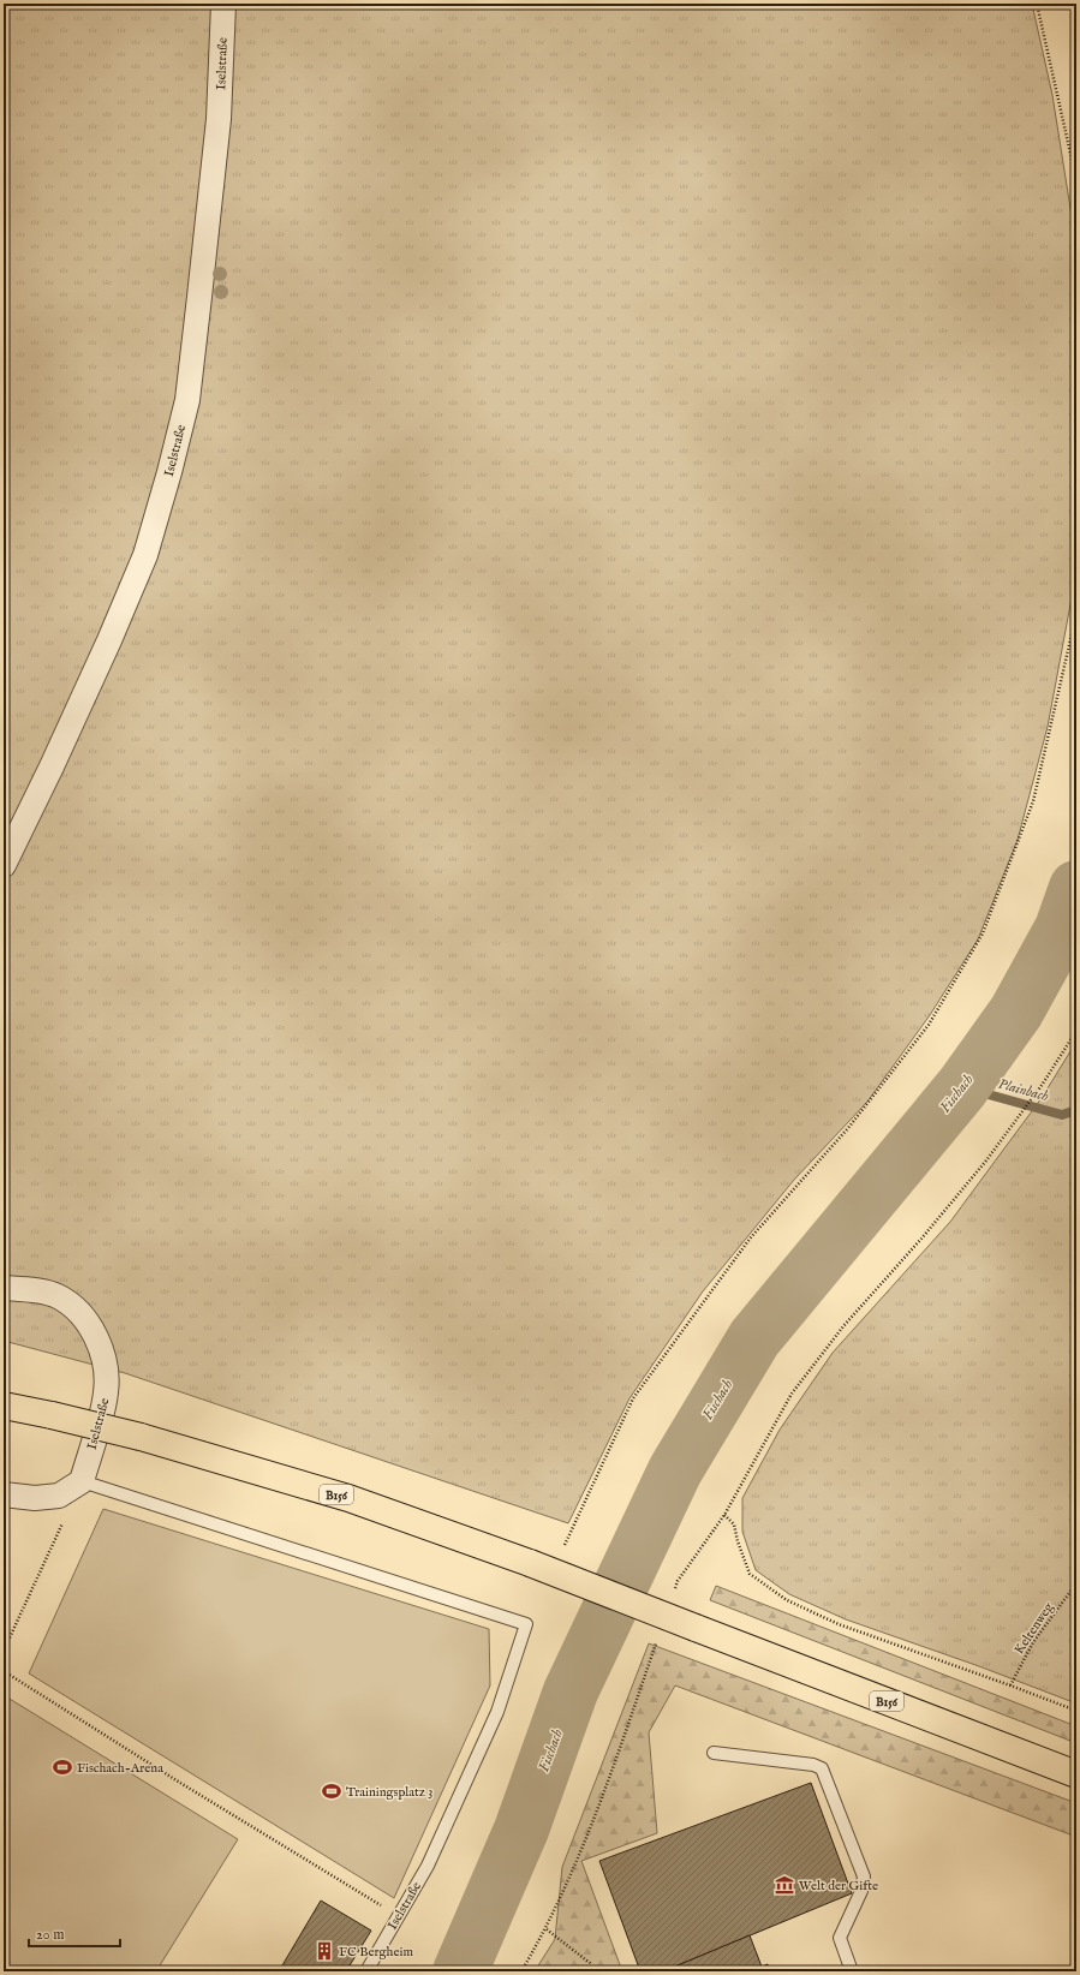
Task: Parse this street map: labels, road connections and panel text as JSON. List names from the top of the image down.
{
  "streets": {
    "main road": ["B156"],
    "street": ["Iselstraße"],
    "path": ["Keltenweg"]
  },
  "water": ["Plainbach", "Fischach"],
  "places": {
    "sports": ["Fischach-Arena", "Trainingsplatz 3"],
    "museum": ["Welt der Gifte"],
    "building": ["FC Bergheim"]
  },
  "scale_bar": "20 m"
}
